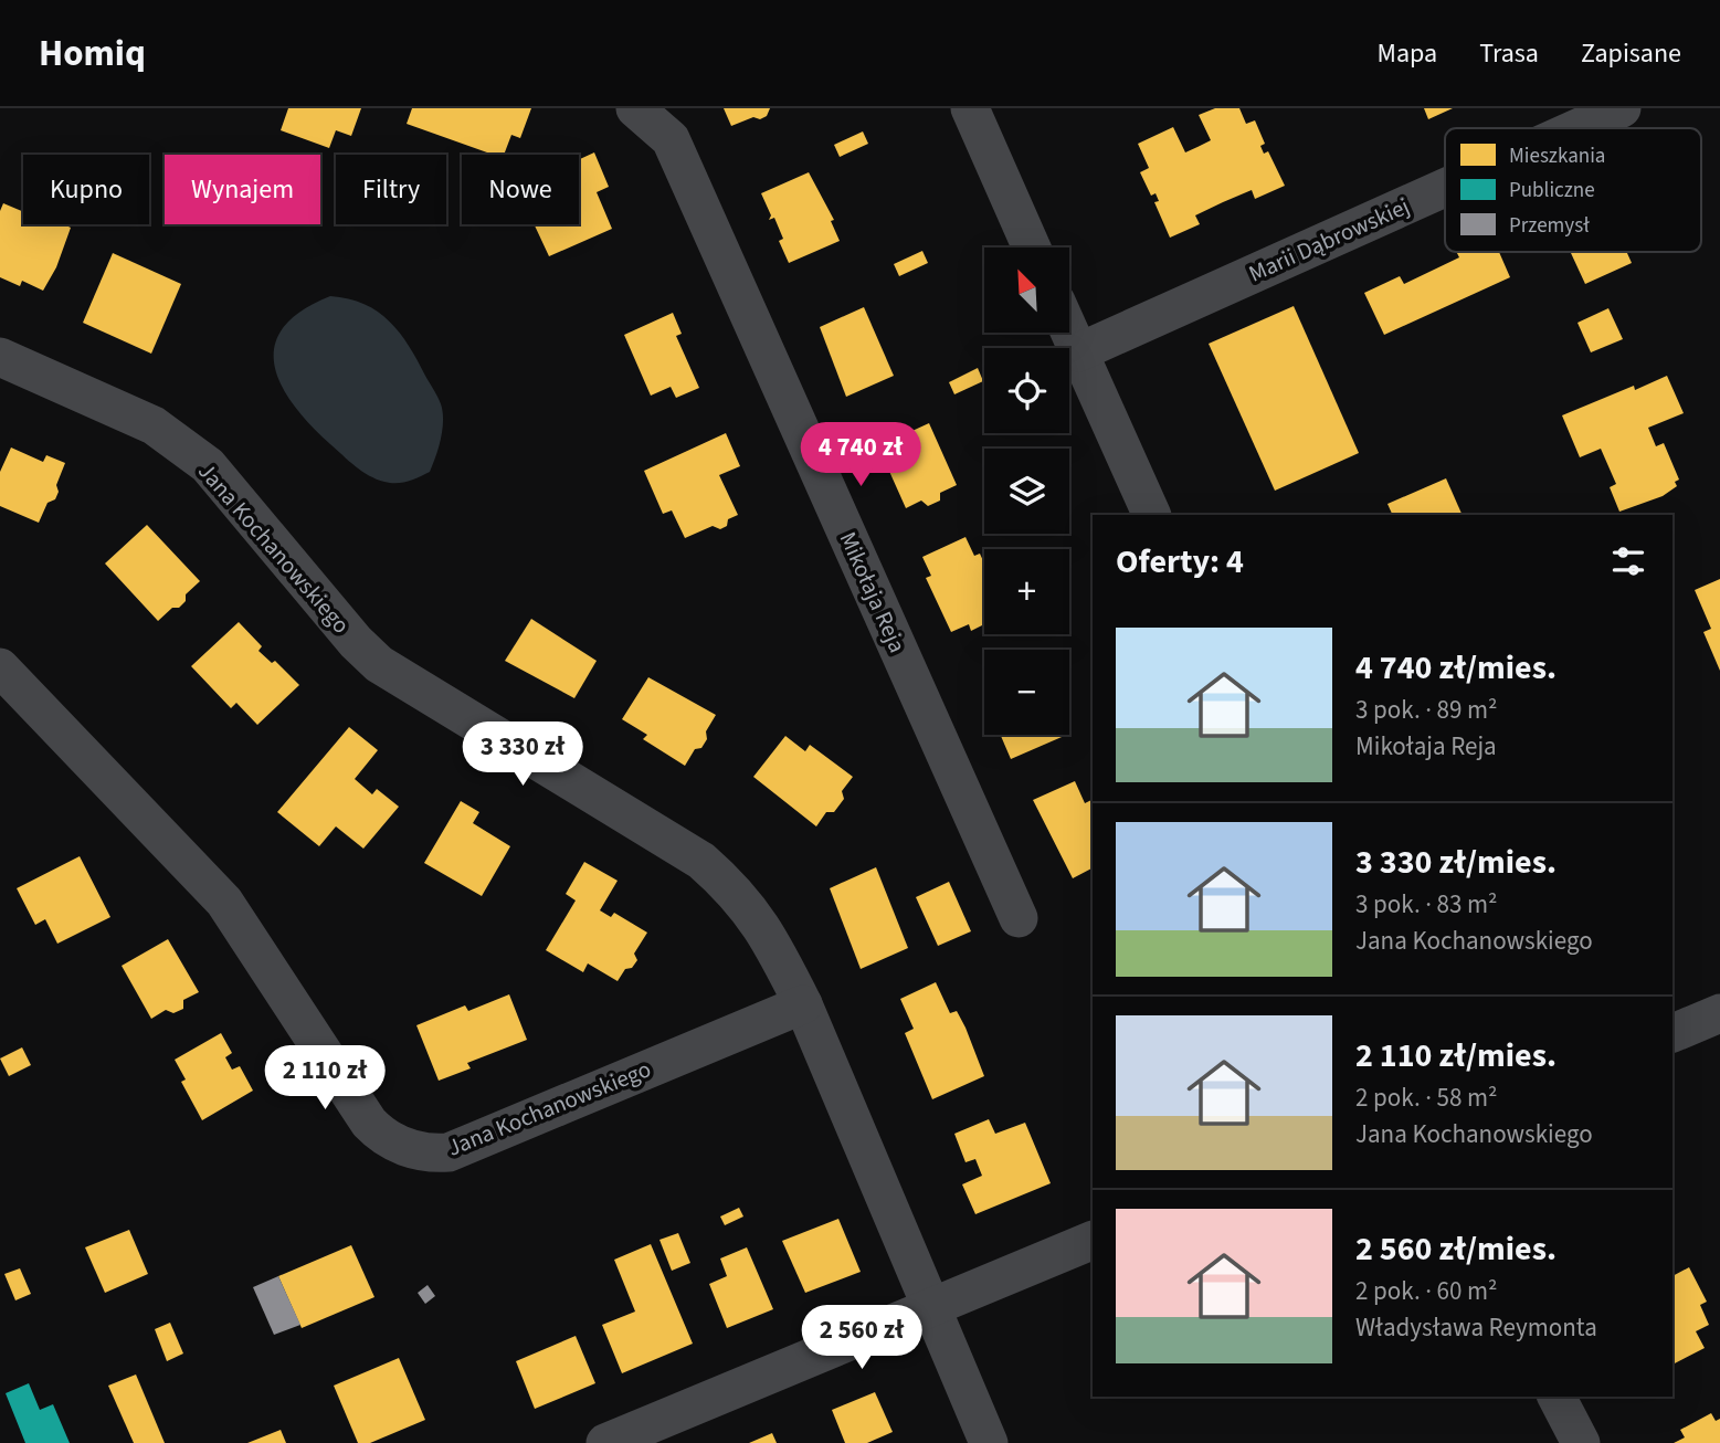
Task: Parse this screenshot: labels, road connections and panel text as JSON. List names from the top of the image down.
{
  "streets": {
    "street": ["Marii Dąbrowskiej", "Jana Kochanowskiego", "Mikołaja Reja"]
  },
  "legend": ["Mieszkania", "Publiczne", "Przemysł"],
  "north": "top left",
  "page": {
    "header": "Homiq",
    "nav": ["Mapa", "Trasa", "Zapisane"],
    "chip": [
      "Kupno",
      "Wynajem",
      "Filtry",
      "Nowe"
    ],
    "map_buttons": ["+", "−"],
    "price": [
      "4 740 zł",
      "3 330 zł",
      "2 110 zł",
      "2 560 zł"
    ],
    "heading": "Oferty: 4",
    "list": [
      {
        "name": "4 740 zł/mies.",
        "note": "3 pok. · 89 m² · Mikołaja Reja"
      },
      {
        "name": "3 330 zł/mies.",
        "note": "3 pok. · 83 m² · Jana Kochanowskiego"
      },
      {
        "name": "2 110 zł/mies.",
        "note": "2 pok. · 58 m² · Jana Kochanowskiego"
      },
      {
        "name": "2 560 zł/mies.",
        "note": "2 pok. · 60 m² · Władysława Reymonta"
      }
    ]
  }
}
